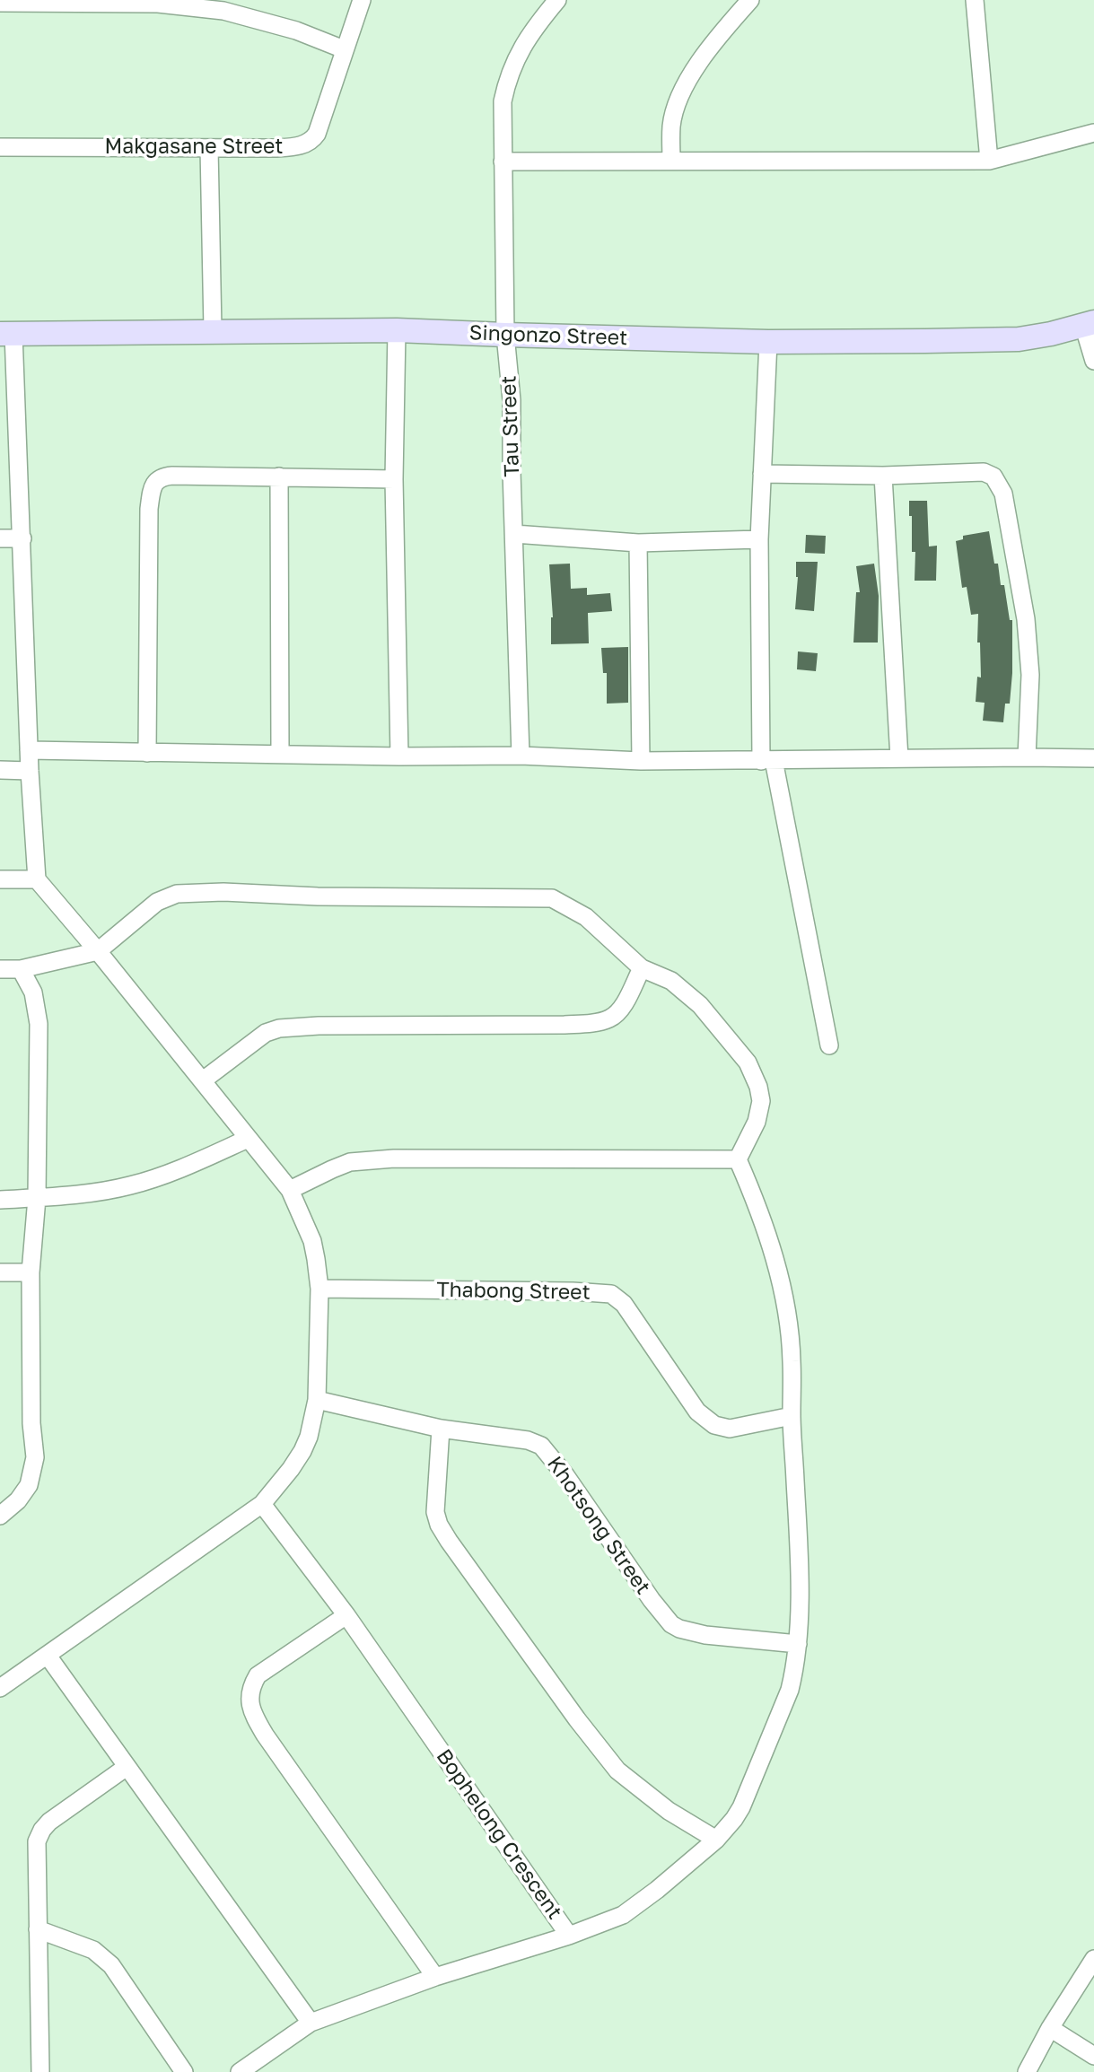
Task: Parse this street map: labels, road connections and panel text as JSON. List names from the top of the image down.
{
  "streets": {
    "street": [
      "Makgasane Street",
      "Singonzo Street",
      "Tau Street",
      "Thabong Street",
      "Khotsong Street",
      "Bophelong Crescent"
    ]
  },
  "crossings": [
    ["Singonzo Street", "Tau Street"],
    ["Thabong Street", "Bophelong Crescent"],
    ["Khotsong Street", "Bophelong Crescent"]
  ]
}
